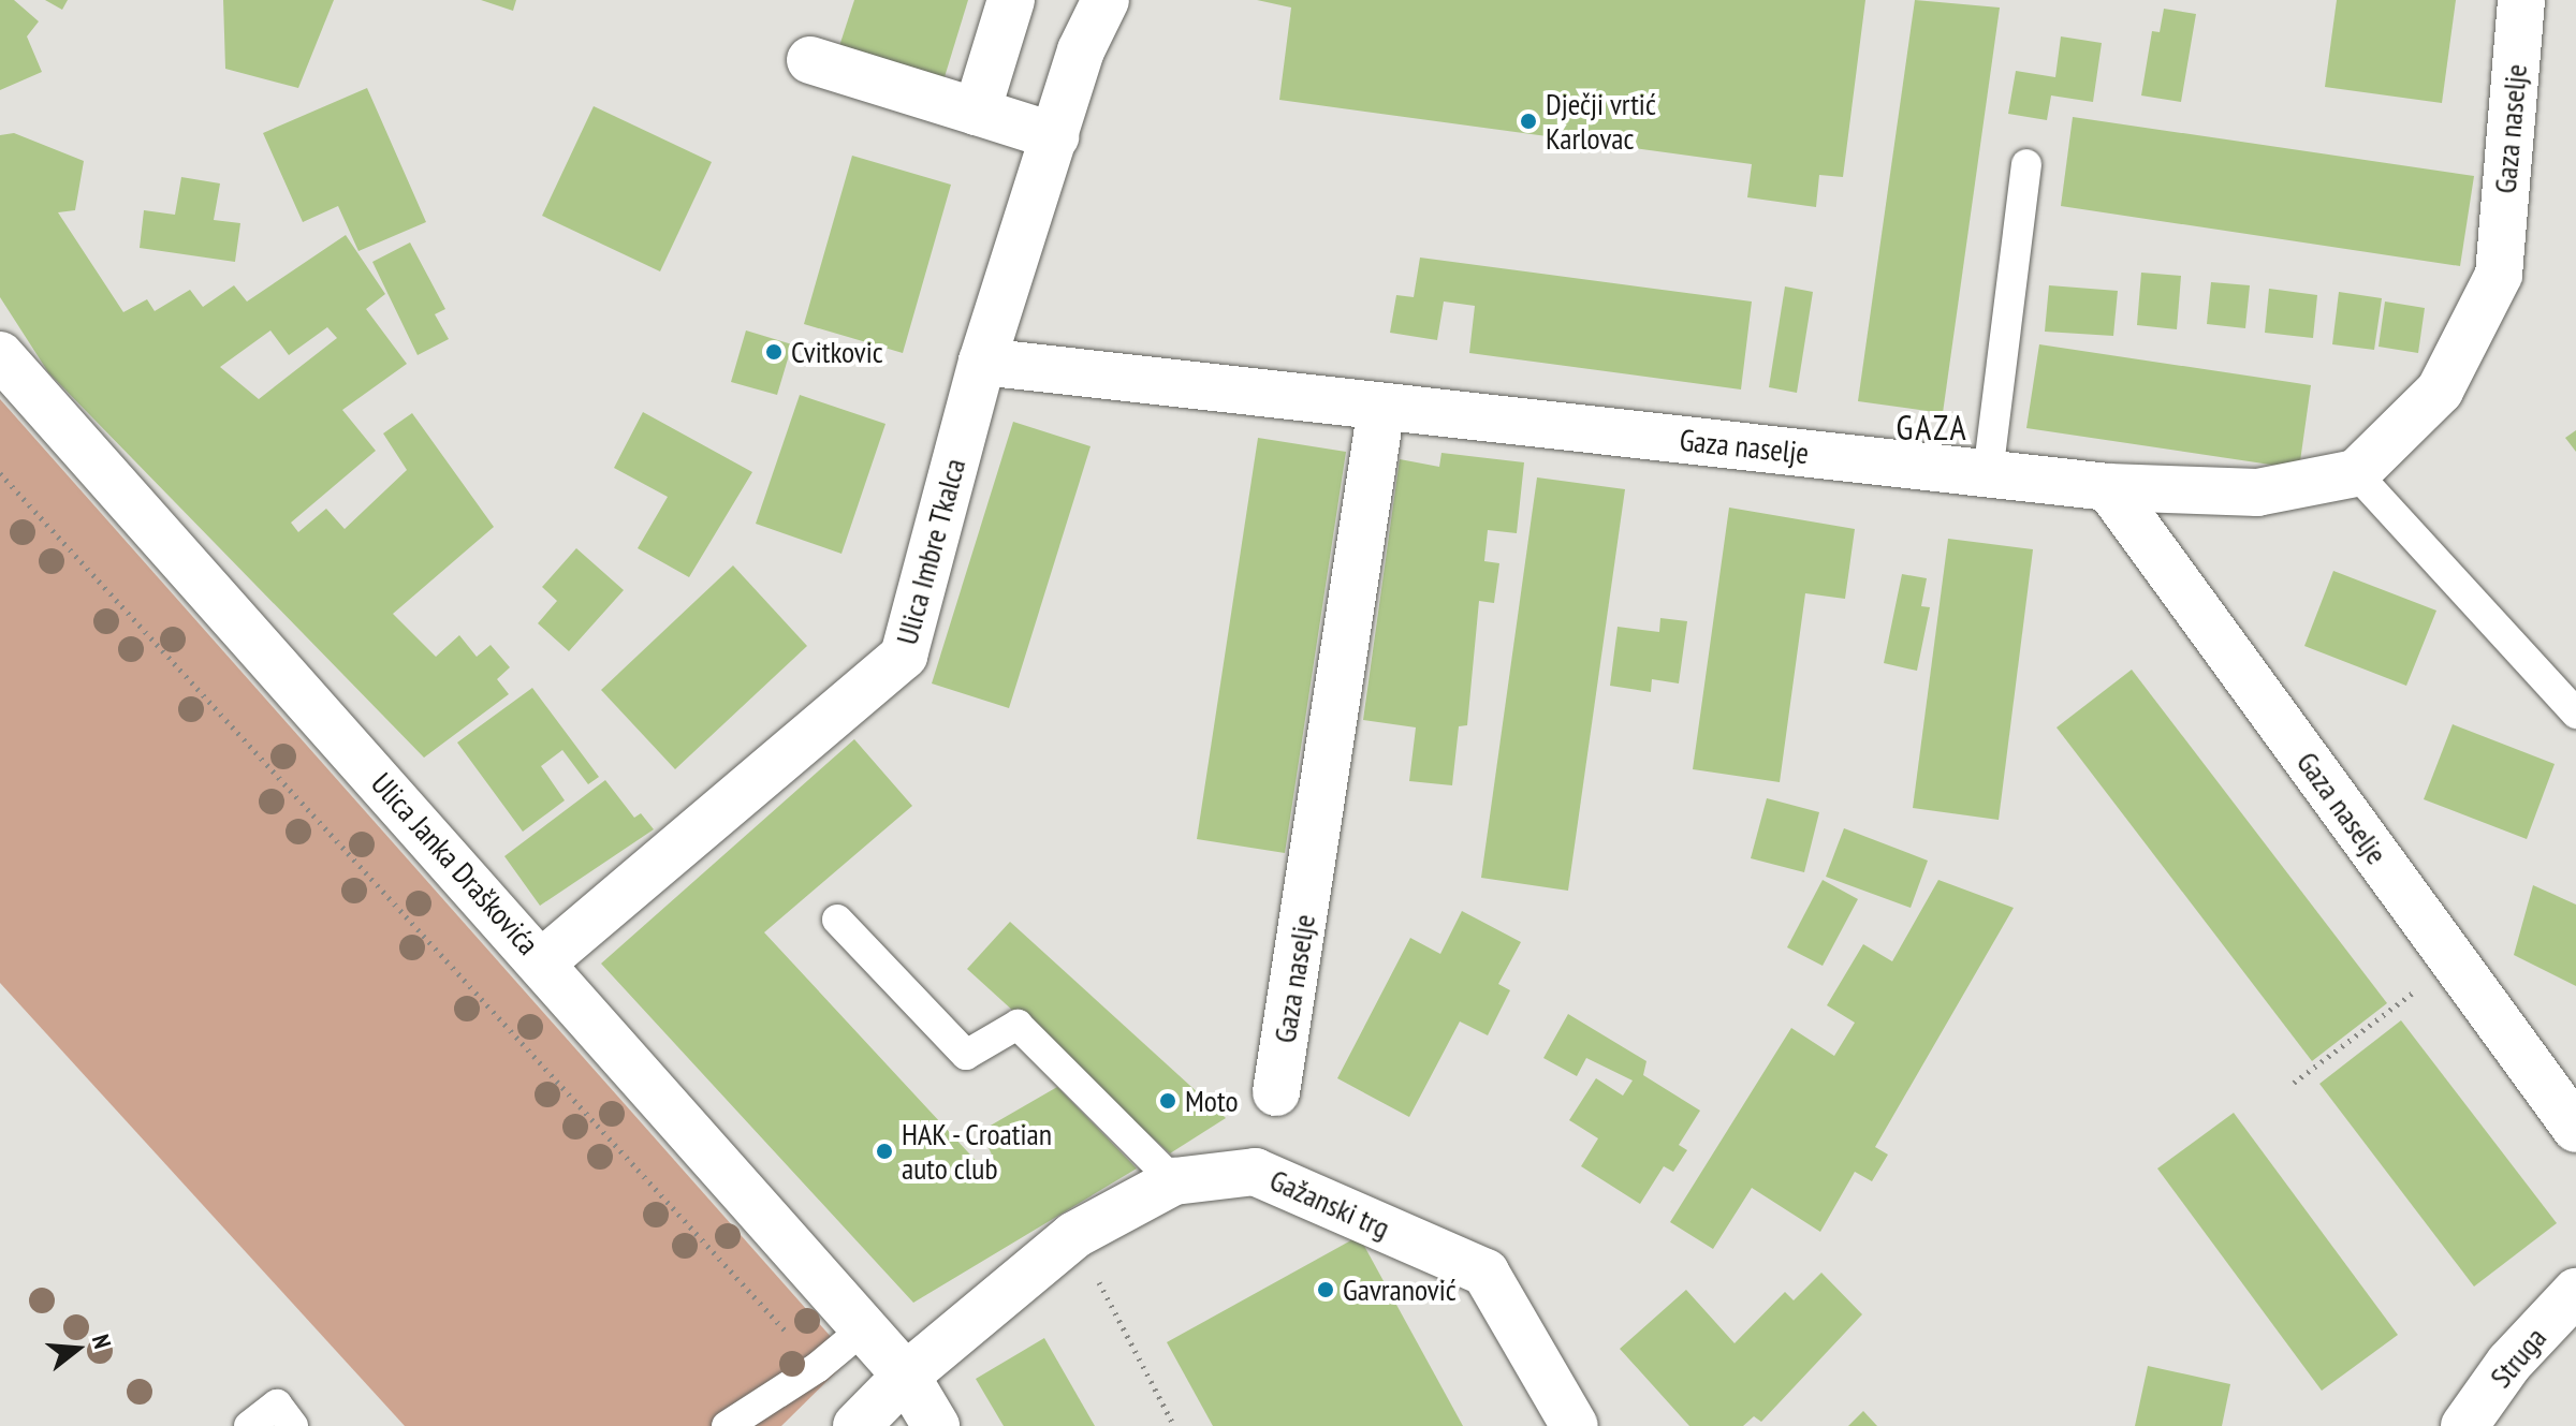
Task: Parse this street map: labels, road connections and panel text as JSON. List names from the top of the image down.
{
  "streets": {
    "street": [
      "Gaza naselje",
      "Ulica Imbre Tkalca",
      "Ulica Janka Draškovića",
      "Gažanski trg",
      "Struga"
    ]
  },
  "crossings": [
    ["Gaza naselje", "Ulica Imbre Tkalca"],
    ["Ulica Imbre Tkalca", "Ulica Janka Draškovića"],
    ["Ulica Janka Draškovića", "Gažanski trg"]
  ],
  "districts": ["GAZA"],
  "places": [
    "Dječji vrtić Karlovac",
    "Cvitkovic",
    "Moto",
    "HAK - Croatian auto club",
    "Gavranović"
  ],
  "north": "right"
}
